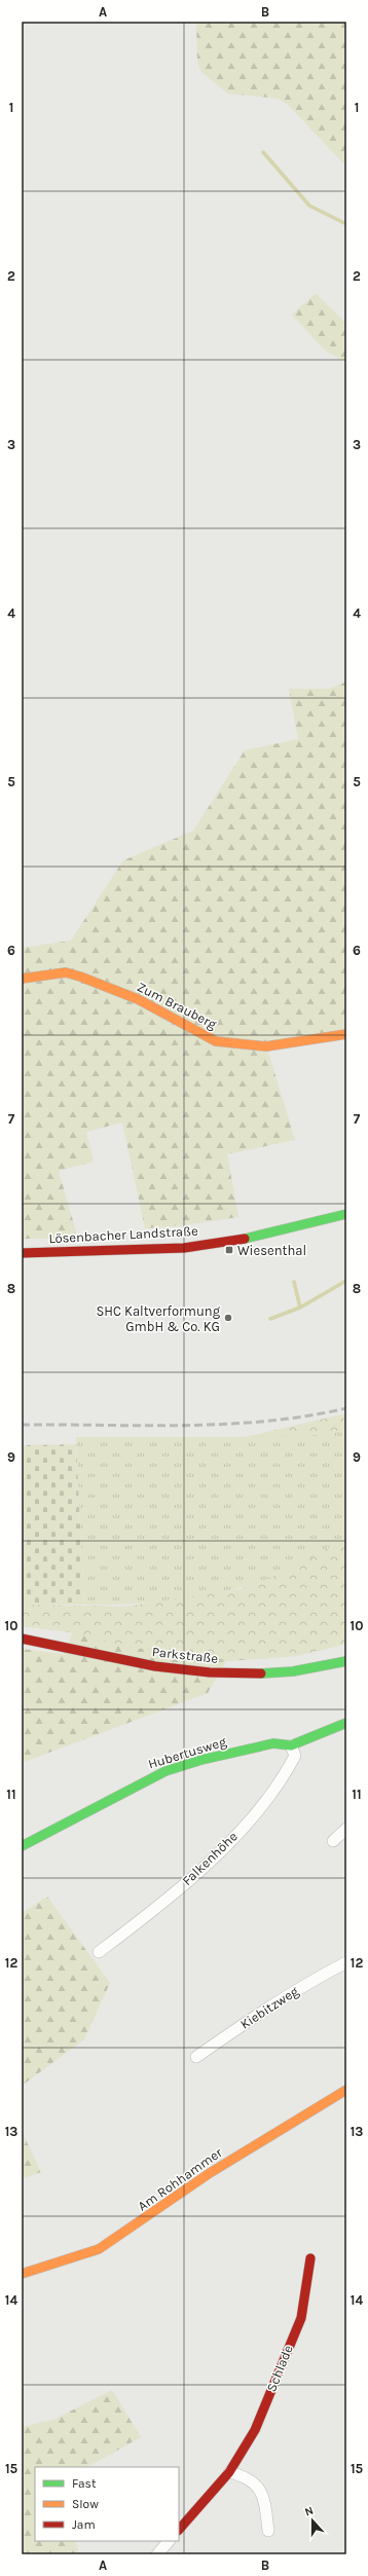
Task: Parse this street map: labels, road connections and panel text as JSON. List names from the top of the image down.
{
  "streets": {
    "street": [
      "Zum Brauberg",
      "Lösenbacher Landstraße",
      "Parkstraße",
      "Hubertusweg",
      "Falkenhöhe",
      "Kiebitzweg",
      "Am Rohhammer",
      "Schlade"
    ]
  },
  "crossings": [
    ["Hubertusweg", "Falkenhöhe"]
  ],
  "places": {
    "transit": ["Wiesenthal"],
    "other": ["SHC Kaltverformung GmbH & Co. KG"]
  },
  "legend": ["Fast", "Slow", "Jam"],
  "north": "top",
  "grid": {
    "columns": ["A", "B"],
    "rows": [
      "1",
      "2",
      "3",
      "4",
      "5",
      "6",
      "7",
      "8",
      "9",
      "10",
      "11",
      "12",
      "13",
      "14",
      "15"
    ]
  }
}
